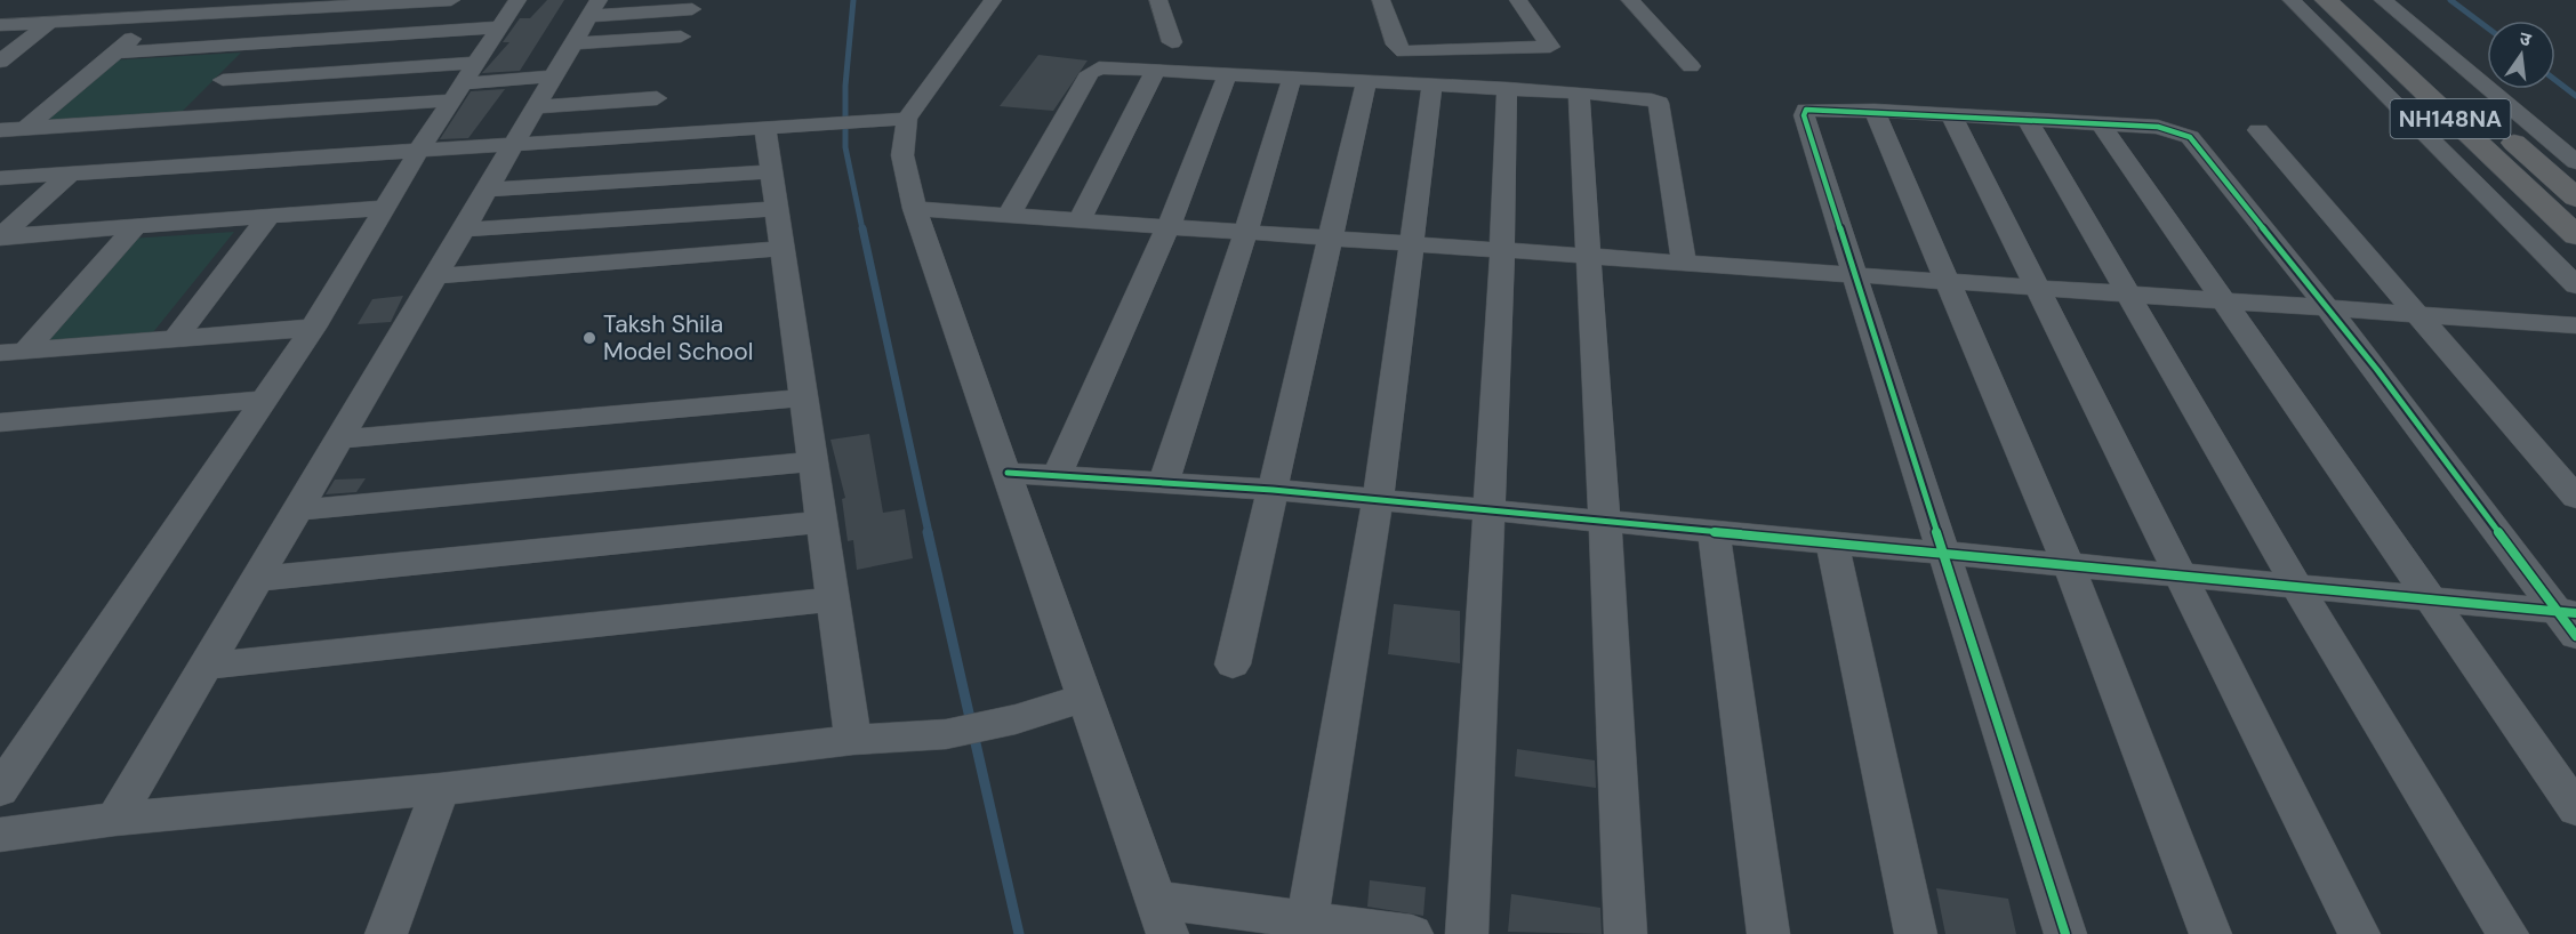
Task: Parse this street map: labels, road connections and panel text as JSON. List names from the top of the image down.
{
  "streets": {
    "highway": ["NH148NA"]
  },
  "places": ["Taksh Shila Model School"],
  "north": "top"
}
